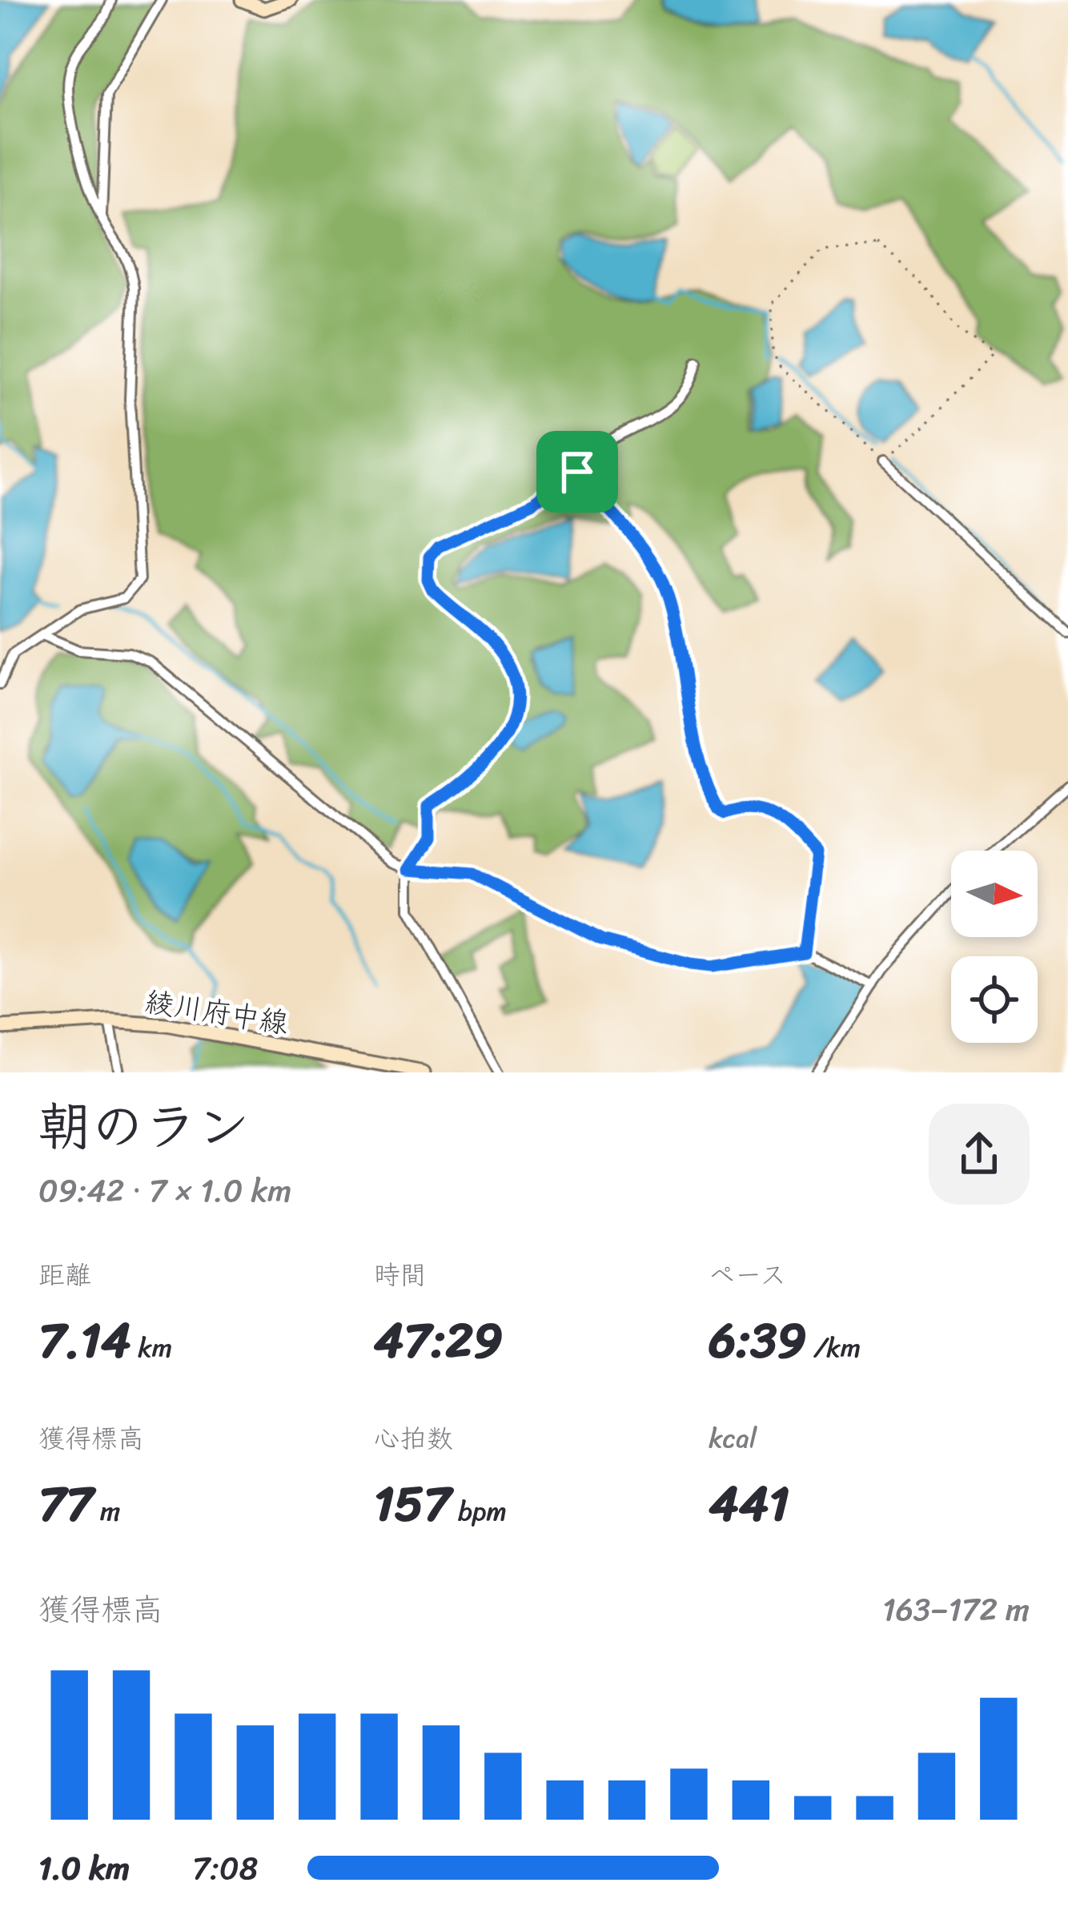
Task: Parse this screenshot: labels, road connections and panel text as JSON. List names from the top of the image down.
{
  "streets": {
    "main road": ["綾川府中線"]
  },
  "north": "right",
  "page": {
    "heading": ["朝のラン", "09:42 · 7 × 1.0 km"],
    "stats": [
      ["距離", "7.14 km"],
      ["時間", "47:29"],
      ["ペース", "6:39 /km"],
      ["獲得標高", "77 m"],
      ["心拍数", "157 bpm"],
      ["kcal", "441"]
    ],
    "chart": ["獲得標高", "163–172 m"],
    "list": [
      {
        "name": "1.0 km",
        "note": "7:08"
      }
    ]
  }
}
